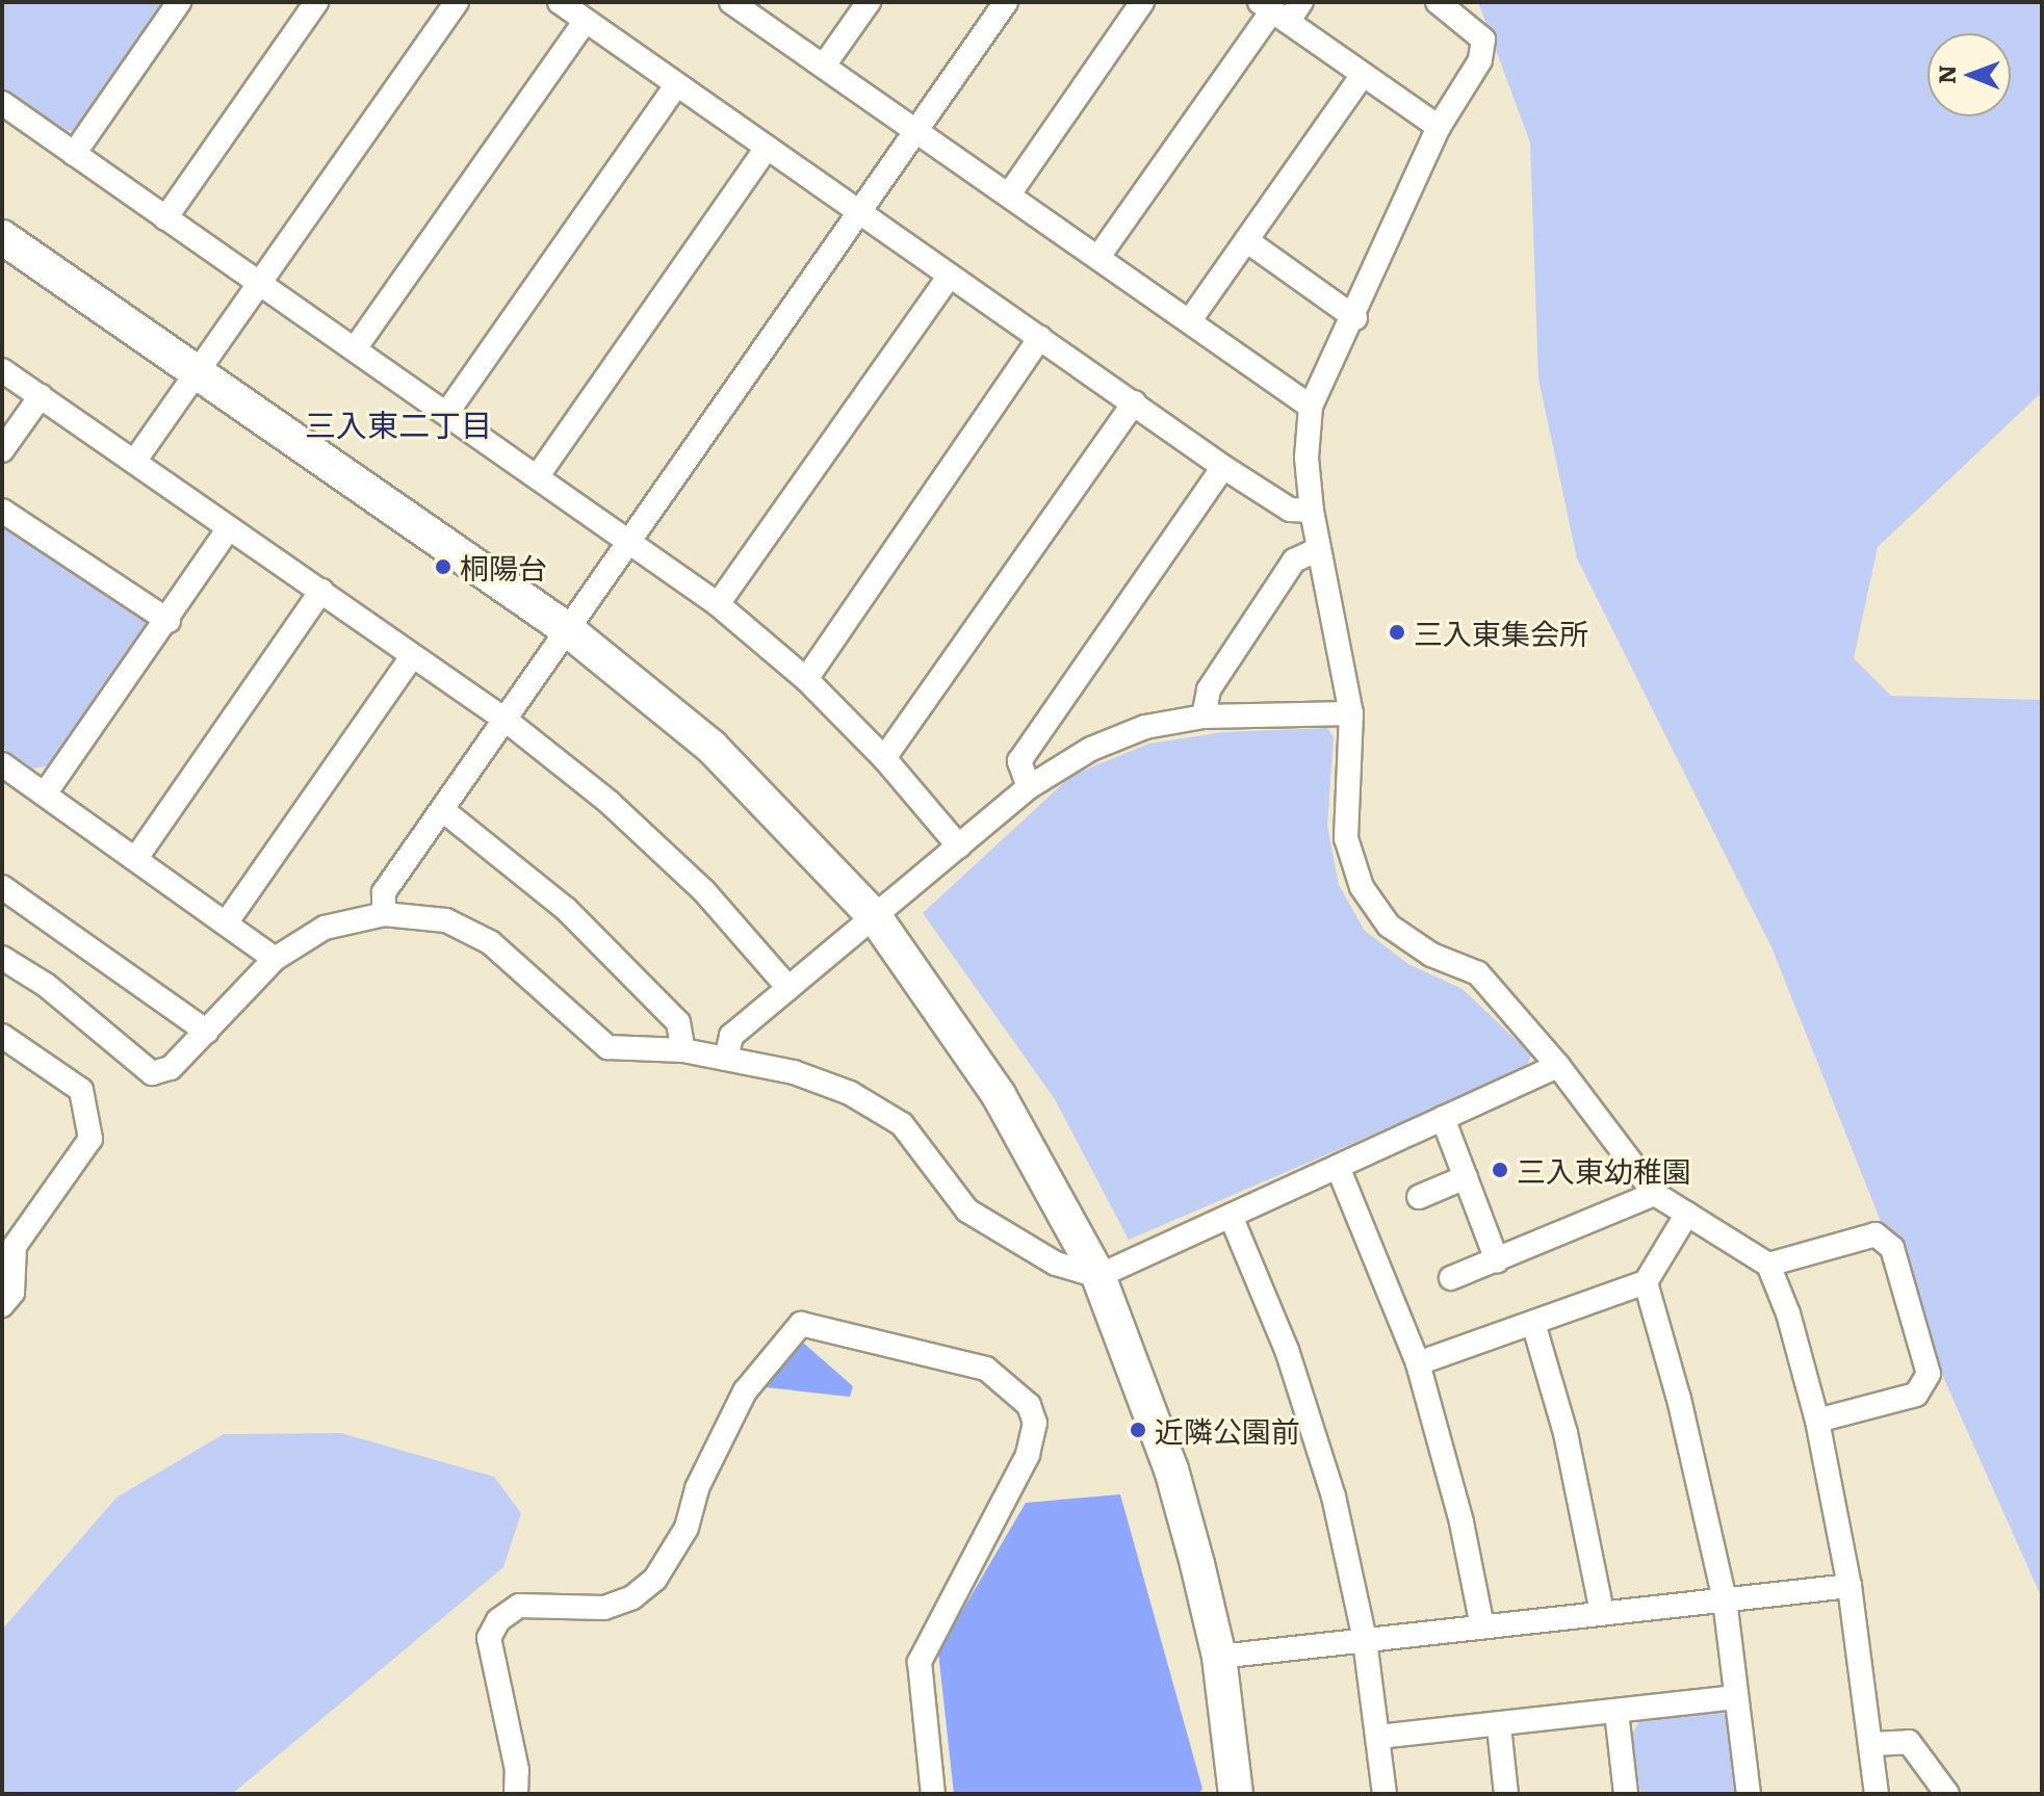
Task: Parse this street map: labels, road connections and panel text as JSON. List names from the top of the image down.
{
  "districts": ["三入東二丁目"],
  "places": [
    "桐陽台",
    "三入東集会所",
    "三入東幼稚園",
    "近隣公園前"
  ],
  "north": "left"
}
